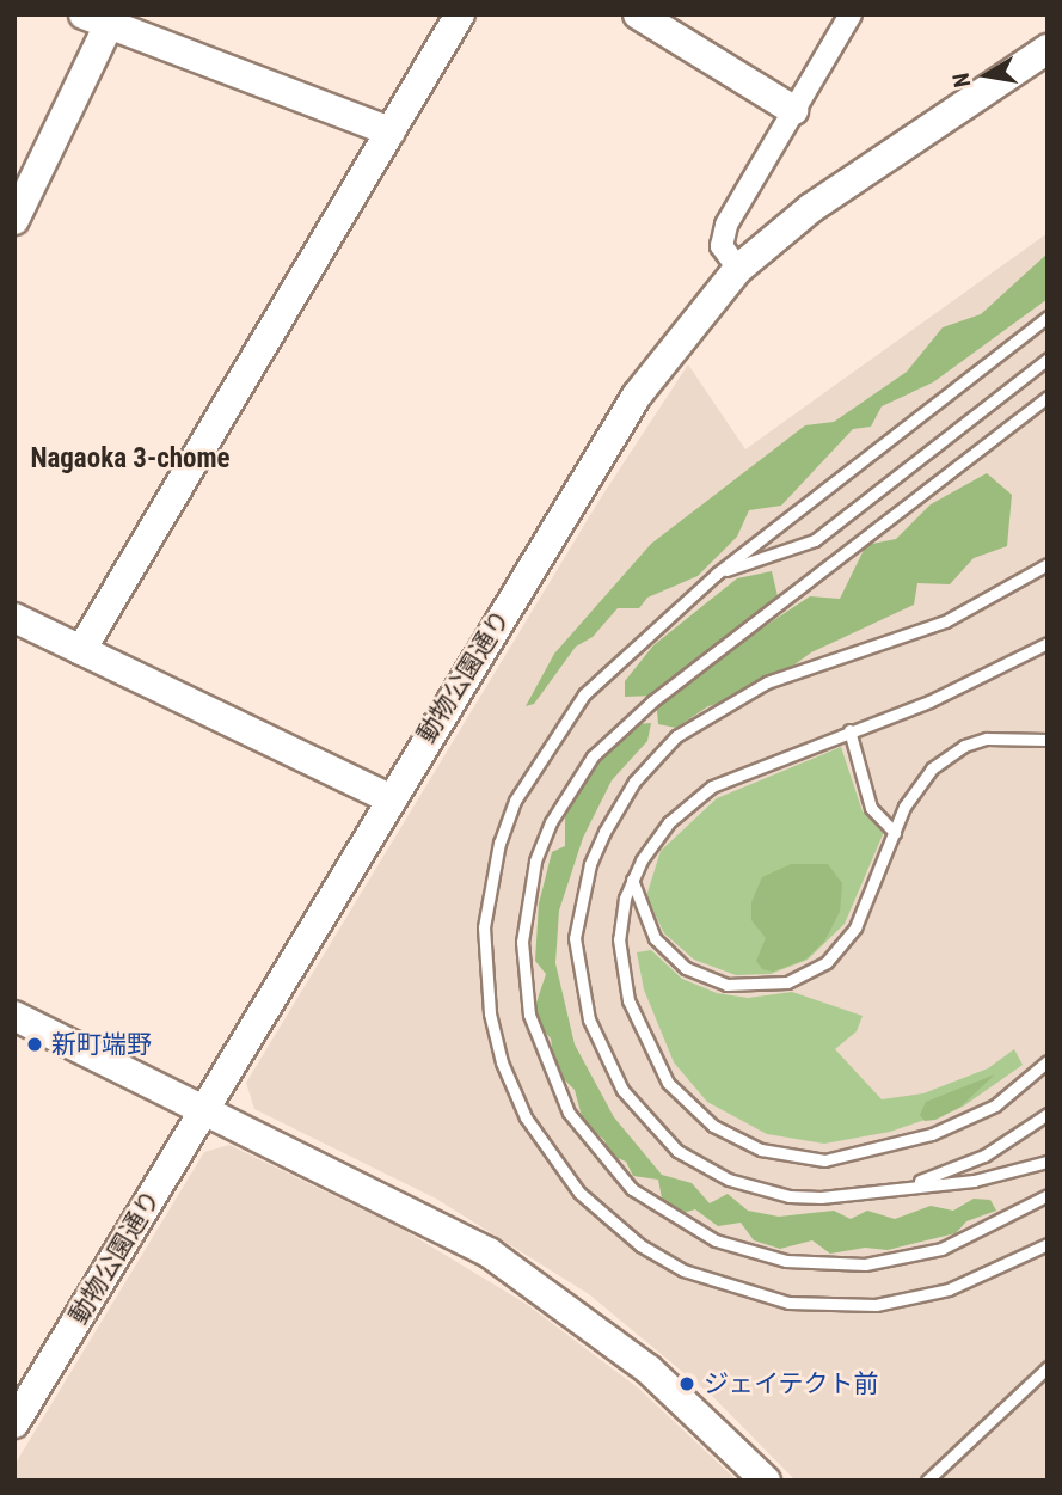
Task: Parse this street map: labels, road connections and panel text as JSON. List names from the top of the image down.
{
  "streets": {
    "street": ["動物公園通り"]
  },
  "districts": ["Nagaoka 3-chome"],
  "places": ["新町端野", "ジェイテクト前"],
  "north": "left"
}
